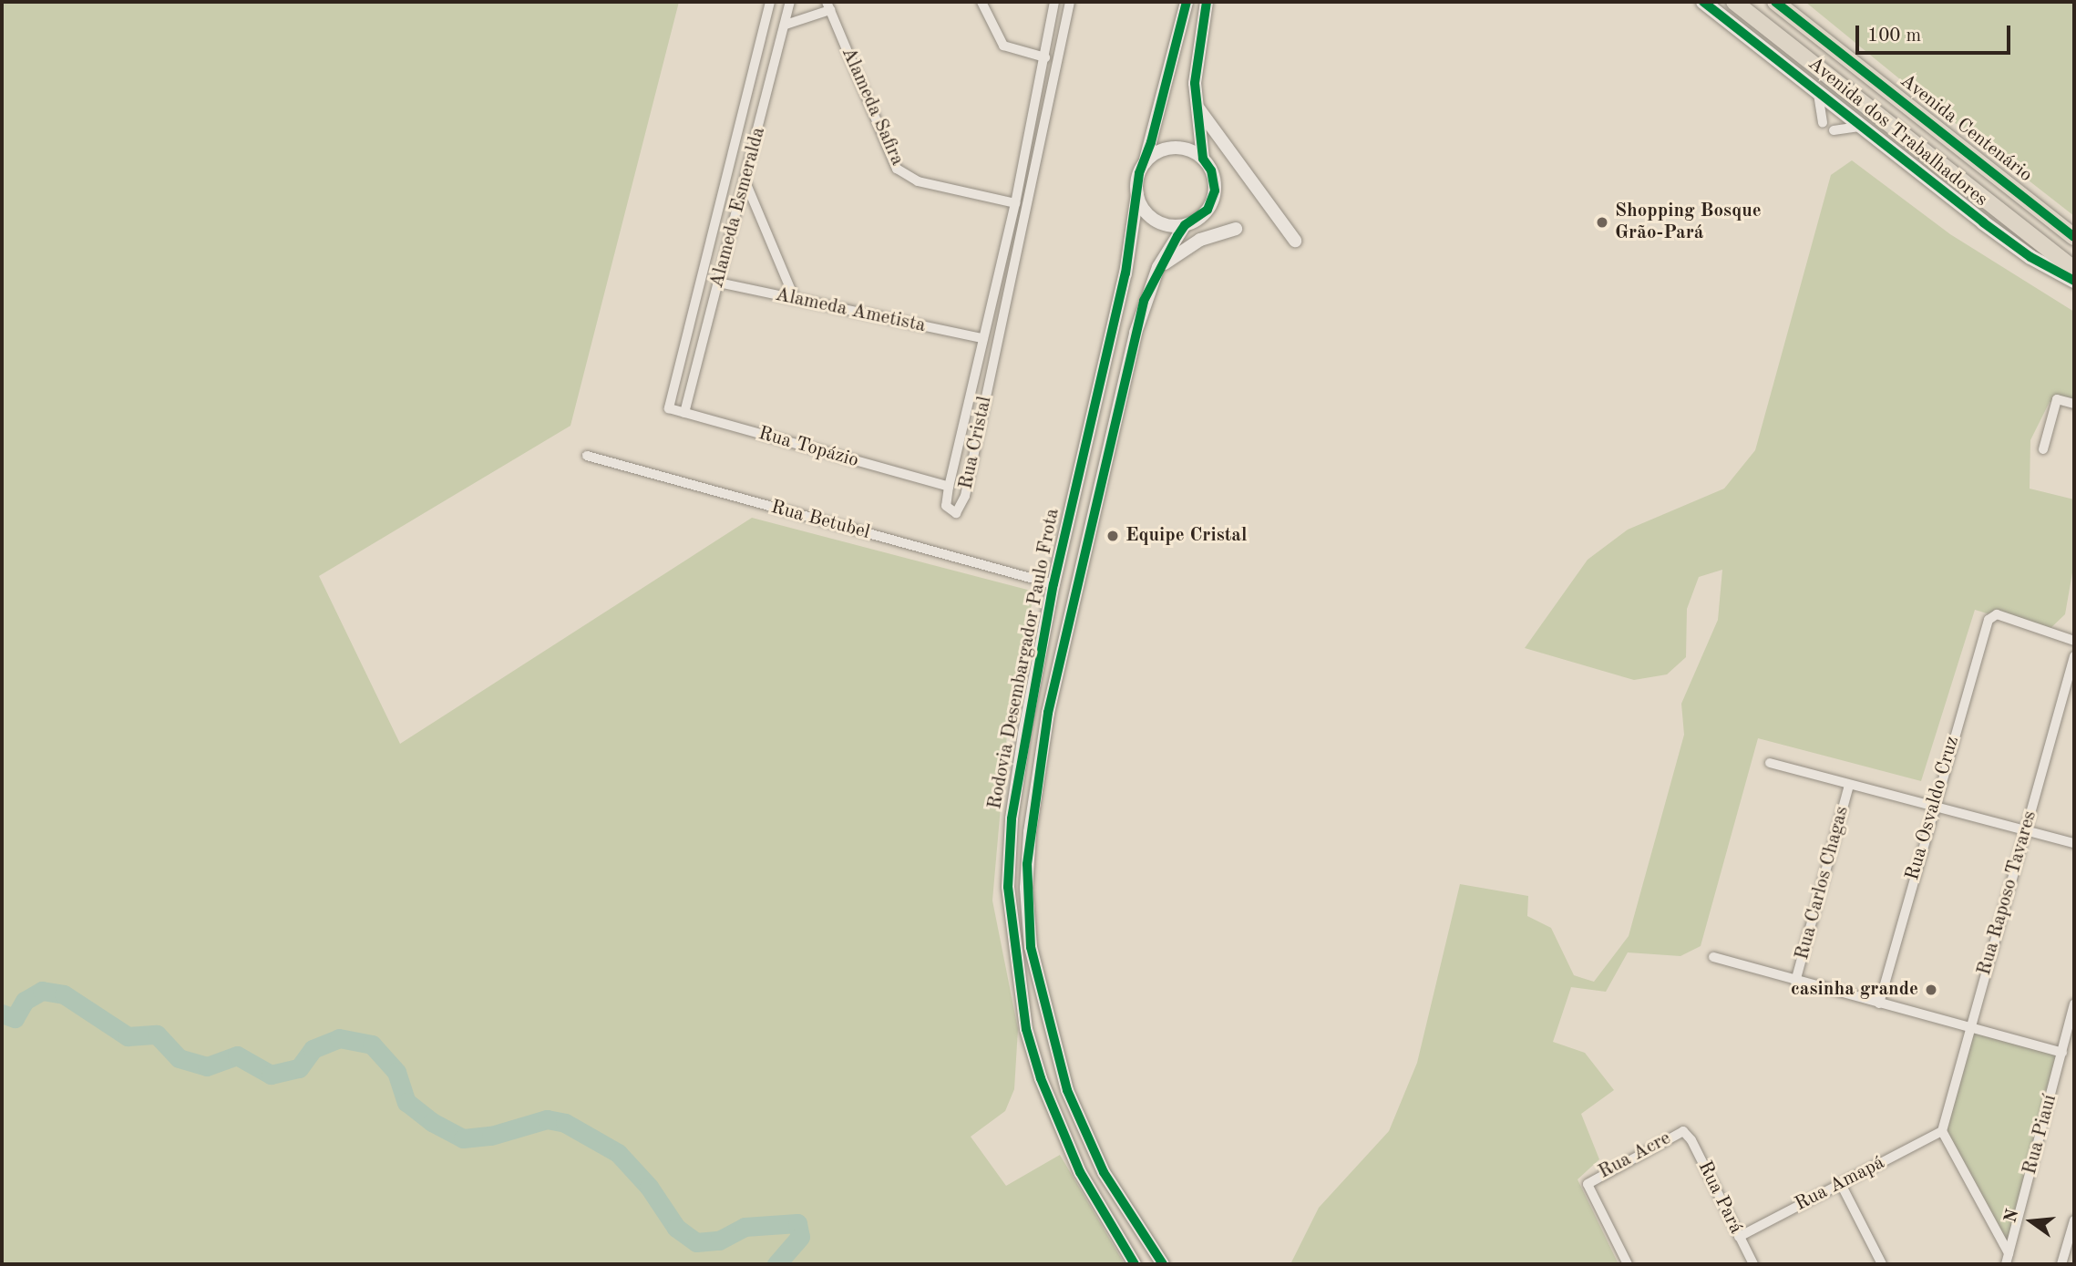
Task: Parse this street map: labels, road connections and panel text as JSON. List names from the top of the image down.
{
  "streets": {
    "main road": ["Avenida Centenário", "Avenida dos Trabalhadores"],
    "street": [
      "Alameda Safira",
      "Alameda Esmeralda",
      "Alameda Ametista",
      "Rua Cristal",
      "Rua Topázio",
      "Rua Betubel",
      "Rodovia Desembargador Paulo Frota",
      "Rua Osvaldo Cruz",
      "Rua Carlos Chagas",
      "Rua Raposo Tavares",
      "Rua Piauí",
      "Rua Acre",
      "Rua Amapá",
      "Rua Pará"
    ]
  },
  "crossings": [
    ["Alameda Safira", "Rua Cristal"],
    ["Alameda Esmeralda", "Alameda Ametista"],
    ["Alameda Esmeralda", "Rua Topázio"],
    ["Alameda Ametista", "Rua Cristal"],
    ["Rua Cristal", "Rua Topázio"],
    ["Rua Betubel", "Rodovia Desembargador Paulo Frota"],
    ["Rua Raposo Tavares", "Rua Amapá"],
    ["Rua Acre", "Rua Pará"],
    ["Rua Amapá", "Rua Pará"]
  ],
  "places": ["Shopping Bosque Grão-Pará", "Equipe Cristal", "casinha grande"],
  "scale_bar": "100 m",
  "north": "left"
}
